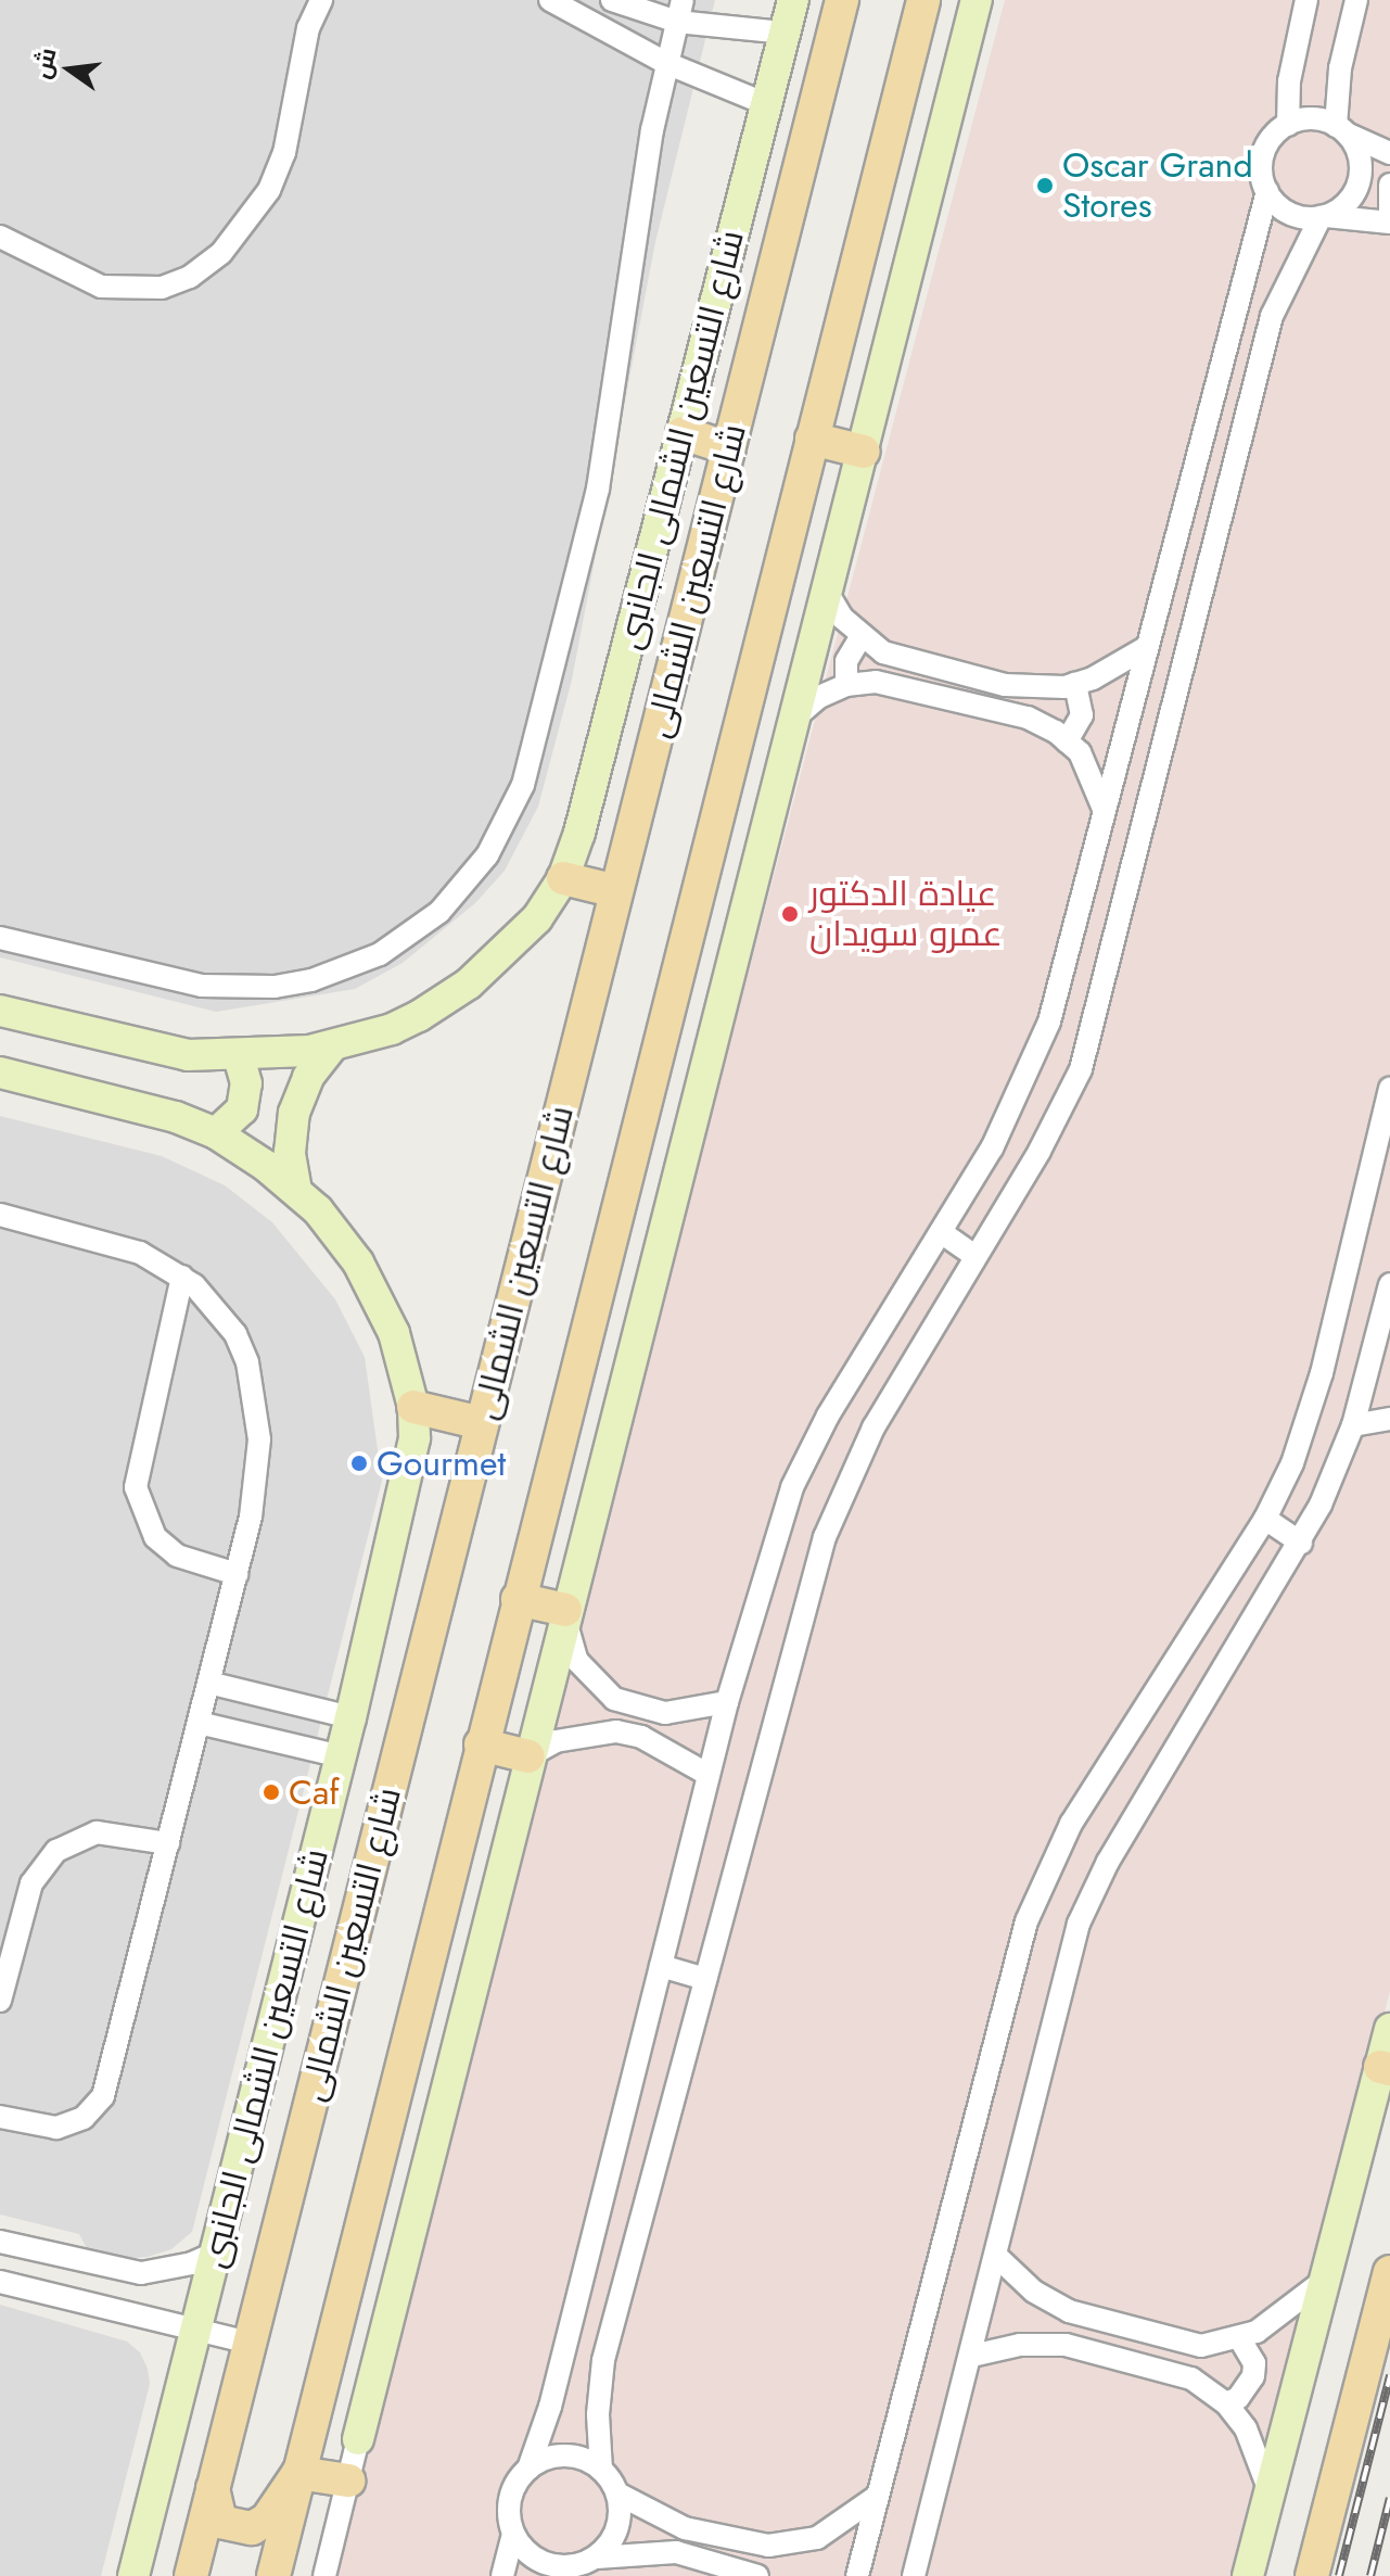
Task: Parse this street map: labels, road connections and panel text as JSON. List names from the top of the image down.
{
  "streets": {
    "main road": ["شارع التسعين الشمالى الجانبى", "شارع التسعين الشمالى"]
  },
  "places": [
    "Oscar Grand Stores",
    "عيادة الدكتور عمرو سويدان",
    "Gourmet",
    "Caf"
  ],
  "north": "left"
}
